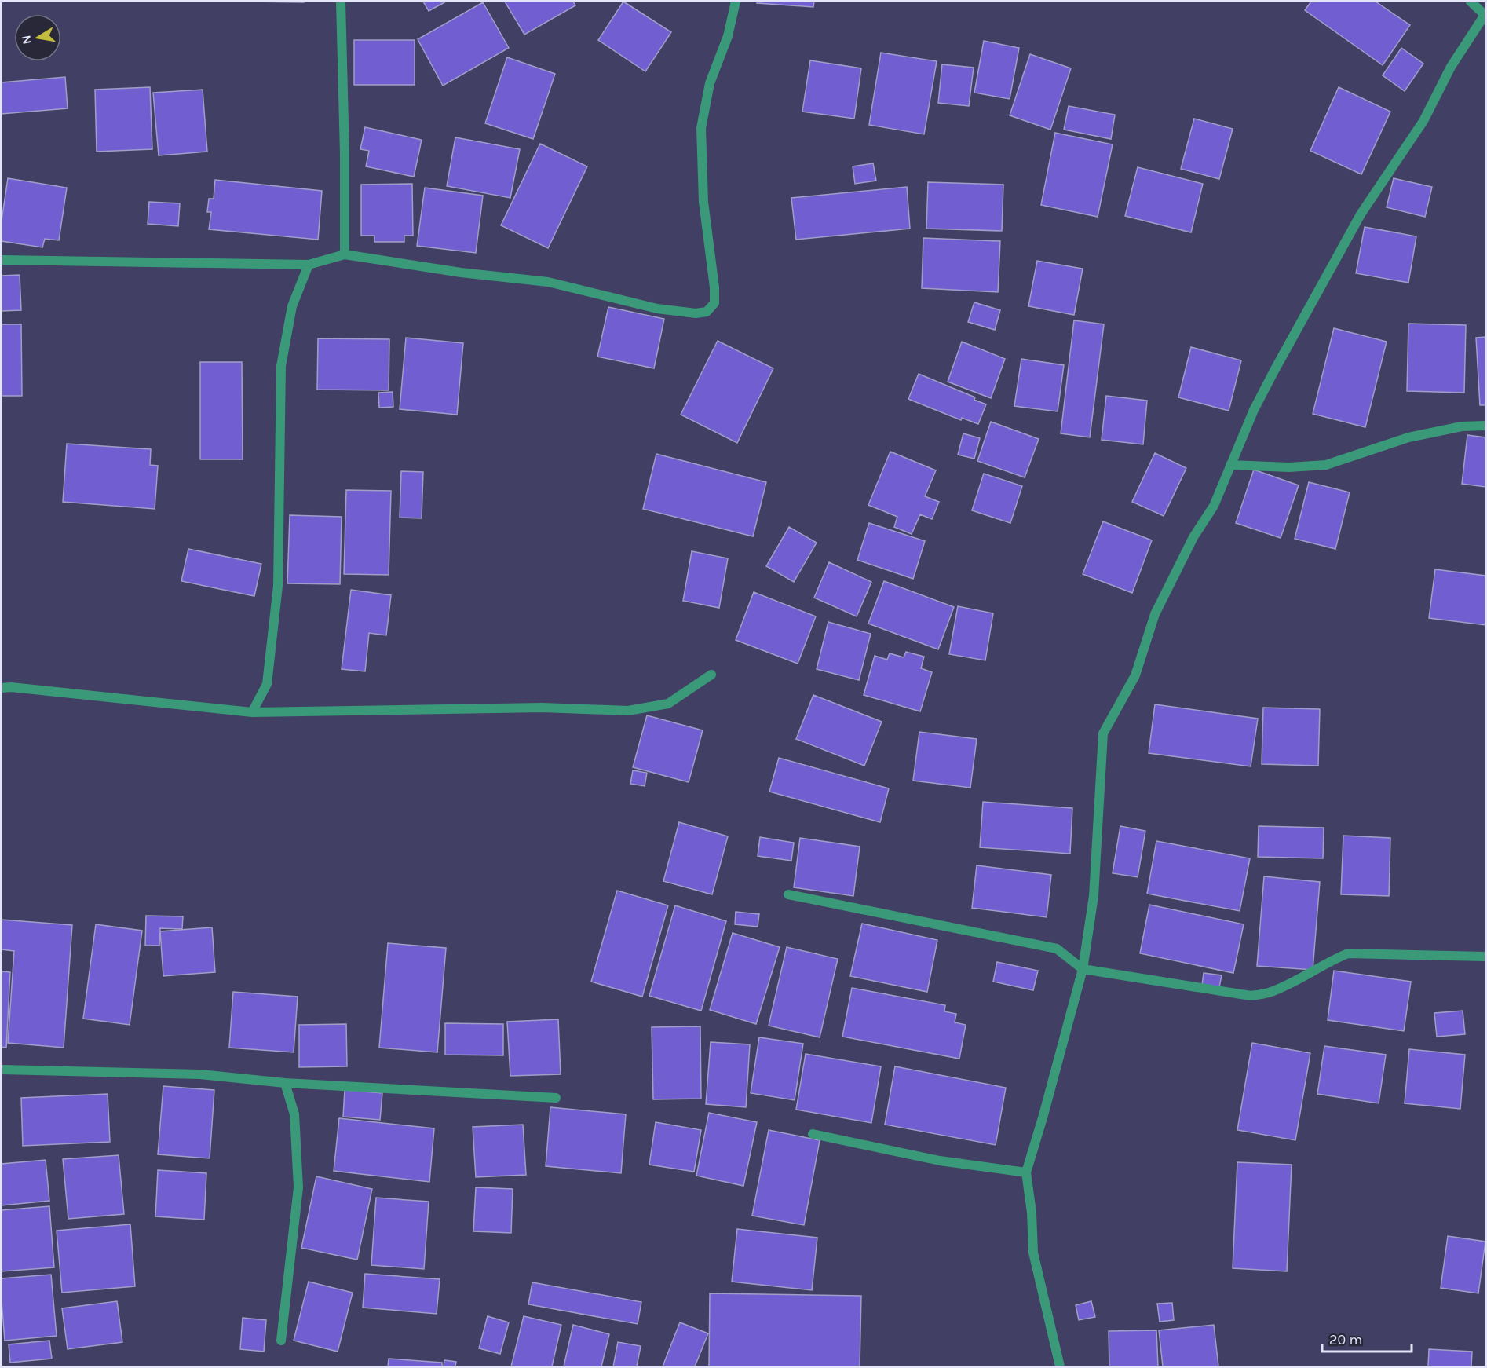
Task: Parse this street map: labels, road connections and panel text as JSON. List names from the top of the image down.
{
  "scale_bar": "20 m",
  "north": "left"
}
